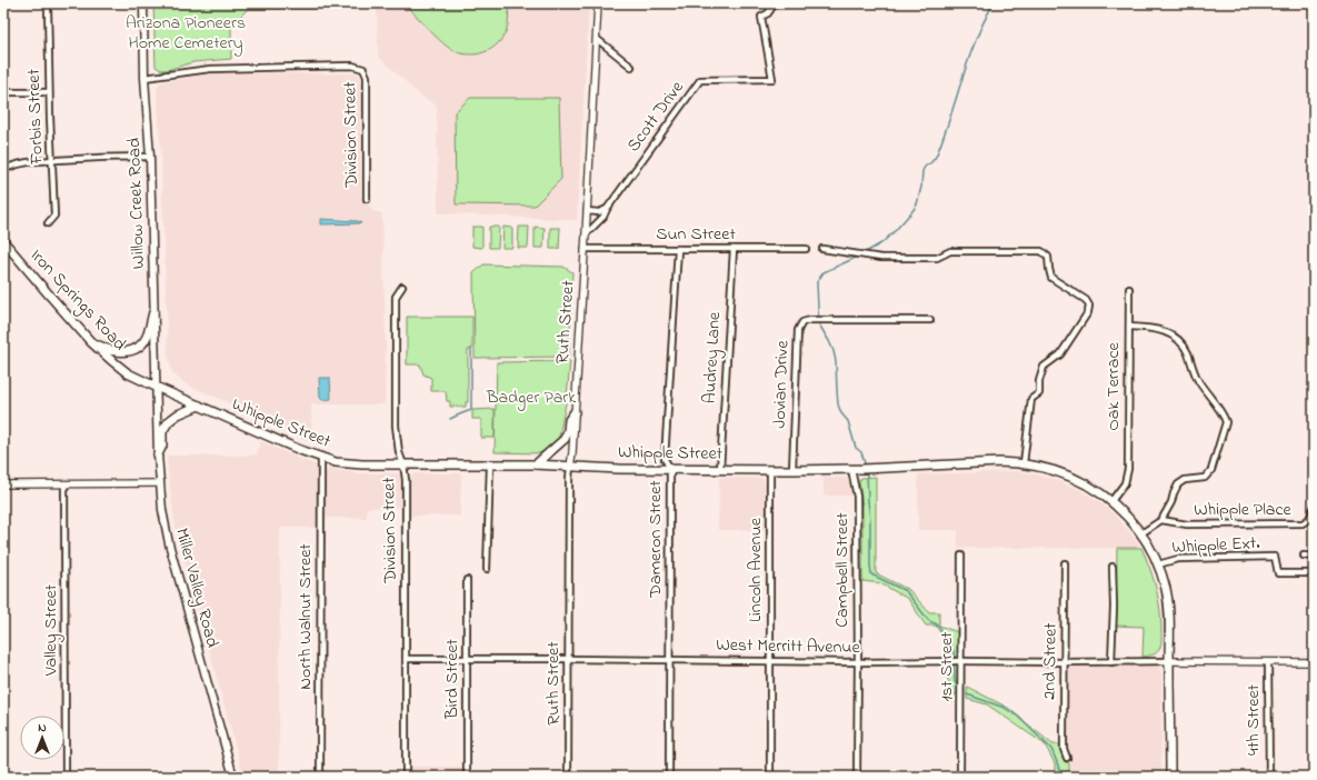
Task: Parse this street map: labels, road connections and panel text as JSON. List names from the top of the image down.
{
  "streets": {
    "main road": [
      "Willow Creek Road",
      "Iron Springs Road",
      "Whipple Street",
      "Miller Valley Road"
    ],
    "street": [
      "Forbis Street",
      "Scott Drive",
      "Division Street",
      "Sun Street",
      "Ruth Street",
      "Audrey Lane",
      "Jovian Drive",
      "Oak Terrace",
      "Whipple Place",
      "Dameron Street",
      "Whipple Ext.",
      "Lincoln Avenue",
      "Campbell Street",
      "North Walnut Street",
      "Valley Street",
      "West Merritt Avenue",
      "2nd Street",
      "1st Street",
      "Bird Street",
      "4th Street"
    ]
  },
  "crossings": [
    ["Scott Drive", "Ruth Street"],
    ["Division Street", "Willow Creek Road"],
    ["Division Street", "Whipple Street"],
    ["Division Street", "West Merritt Avenue"],
    ["Willow Creek Road", "Iron Springs Road"],
    ["Willow Creek Road", "Whipple Street"],
    ["Willow Creek Road", "Miller Valley Road"],
    ["Sun Street", "Ruth Street"],
    ["Sun Street", "Audrey Lane"],
    ["Sun Street", "Dameron Street"],
    ["Iron Springs Road", "Whipple Street"],
    ["Ruth Street", "Whipple Street"],
    ["Ruth Street", "West Merritt Avenue"],
    ["Audrey Lane", "Whipple Street"],
    ["Jovian Drive", "Whipple Street"],
    ["Oak Terrace", "Whipple Street"],
    ["Oak Terrace", "Whipple Place"],
    ["Whipple Street", "Dameron Street"],
    ["Whipple Street", "Whipple Ext."],
    ["Whipple Street", "Lincoln Avenue"],
    ["Whipple Street", "Campbell Street"],
    ["Whipple Street", "North Walnut Street"],
    ["Whipple Street", "West Merritt Avenue"],
    ["Dameron Street", "West Merritt Avenue"],
    ["Lincoln Avenue", "West Merritt Avenue"],
    ["Campbell Street", "West Merritt Avenue"],
    ["West Merritt Avenue", "2nd Street"],
    ["West Merritt Avenue", "1st Street"],
    ["West Merritt Avenue", "Bird Street"]
  ],
  "parks": ["Arizona Pioneers Home Cemetery", "Badger Park"],
  "north": "top"
}
